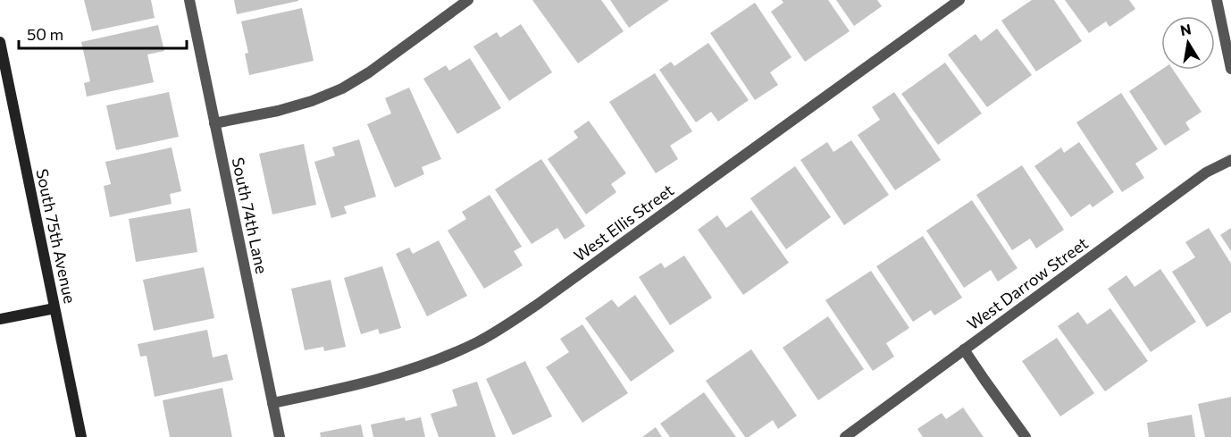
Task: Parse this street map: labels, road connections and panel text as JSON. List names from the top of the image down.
{
  "streets": {
    "main road": ["South 75th Avenue"],
    "street": ["South 74th Lane", "West Ellis Street", "West Darrow Street"]
  },
  "crossings": [
    ["South 74th Lane", "West Ellis Street"]
  ],
  "scale_bar": "50 m",
  "north": "top"
}
